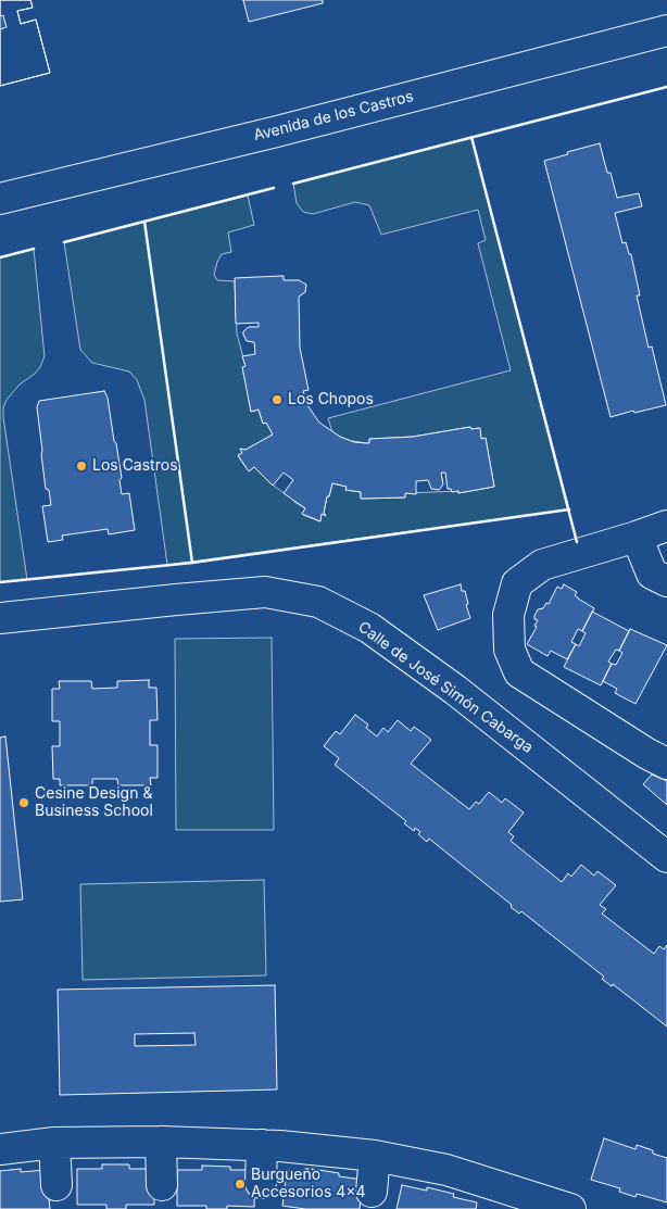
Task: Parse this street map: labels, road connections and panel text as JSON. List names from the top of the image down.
{
  "streets": {
    "street": ["Avenida de los Castros", "Calle de José Simón Cabarga"]
  },
  "places": [
    "Los Chopos",
    "Los Castros",
    "Cesine Design & Business School",
    "Burgueño Accesorios 4x4"
  ]
}
